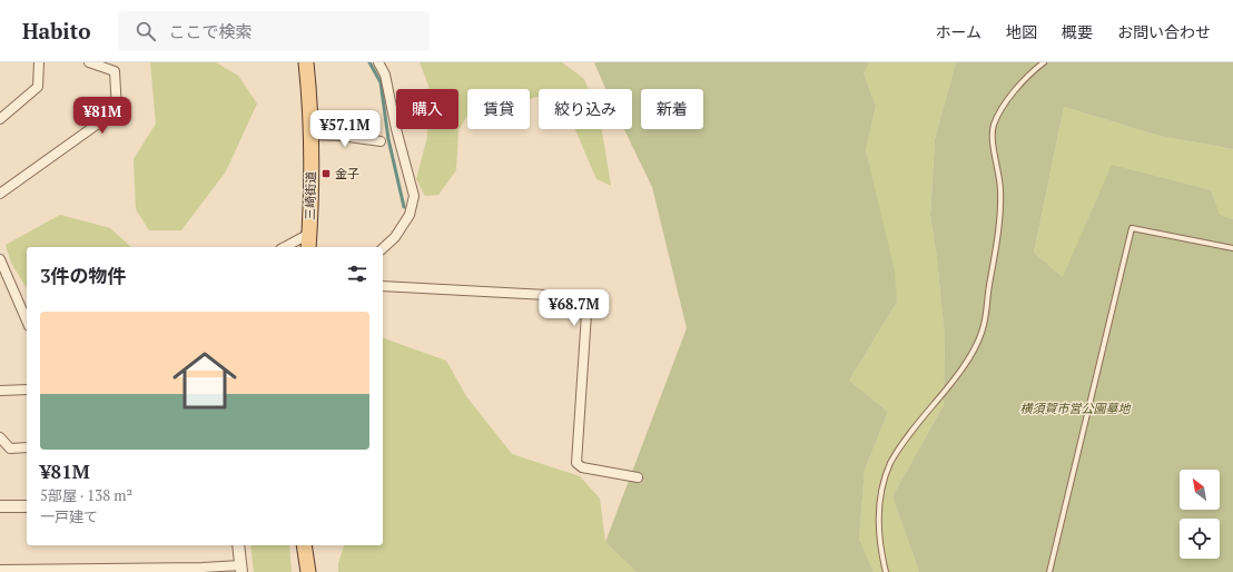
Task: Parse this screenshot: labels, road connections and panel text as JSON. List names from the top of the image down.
{
  "streets": {
    "main road": ["三崎街道"]
  },
  "parks": ["横須賀市営公園墓地"],
  "places": {
    "transit": ["金子"]
  },
  "north": "top left",
  "page": {
    "header": "Habito",
    "search": "ここで検索",
    "nav": [
      "ホーム",
      "地図",
      "概要",
      "お問い合わせ"
    ],
    "chip": [
      "購入",
      "賃貸",
      "絞り込み",
      "新着"
    ],
    "price": ["¥81M", "¥57.1M", "¥68.7M"],
    "heading": "3件の物件",
    "list": [
      {
        "name": "¥81M",
        "note": "5部屋 · 138 m² · 一戸建て"
      }
    ]
  }
}
